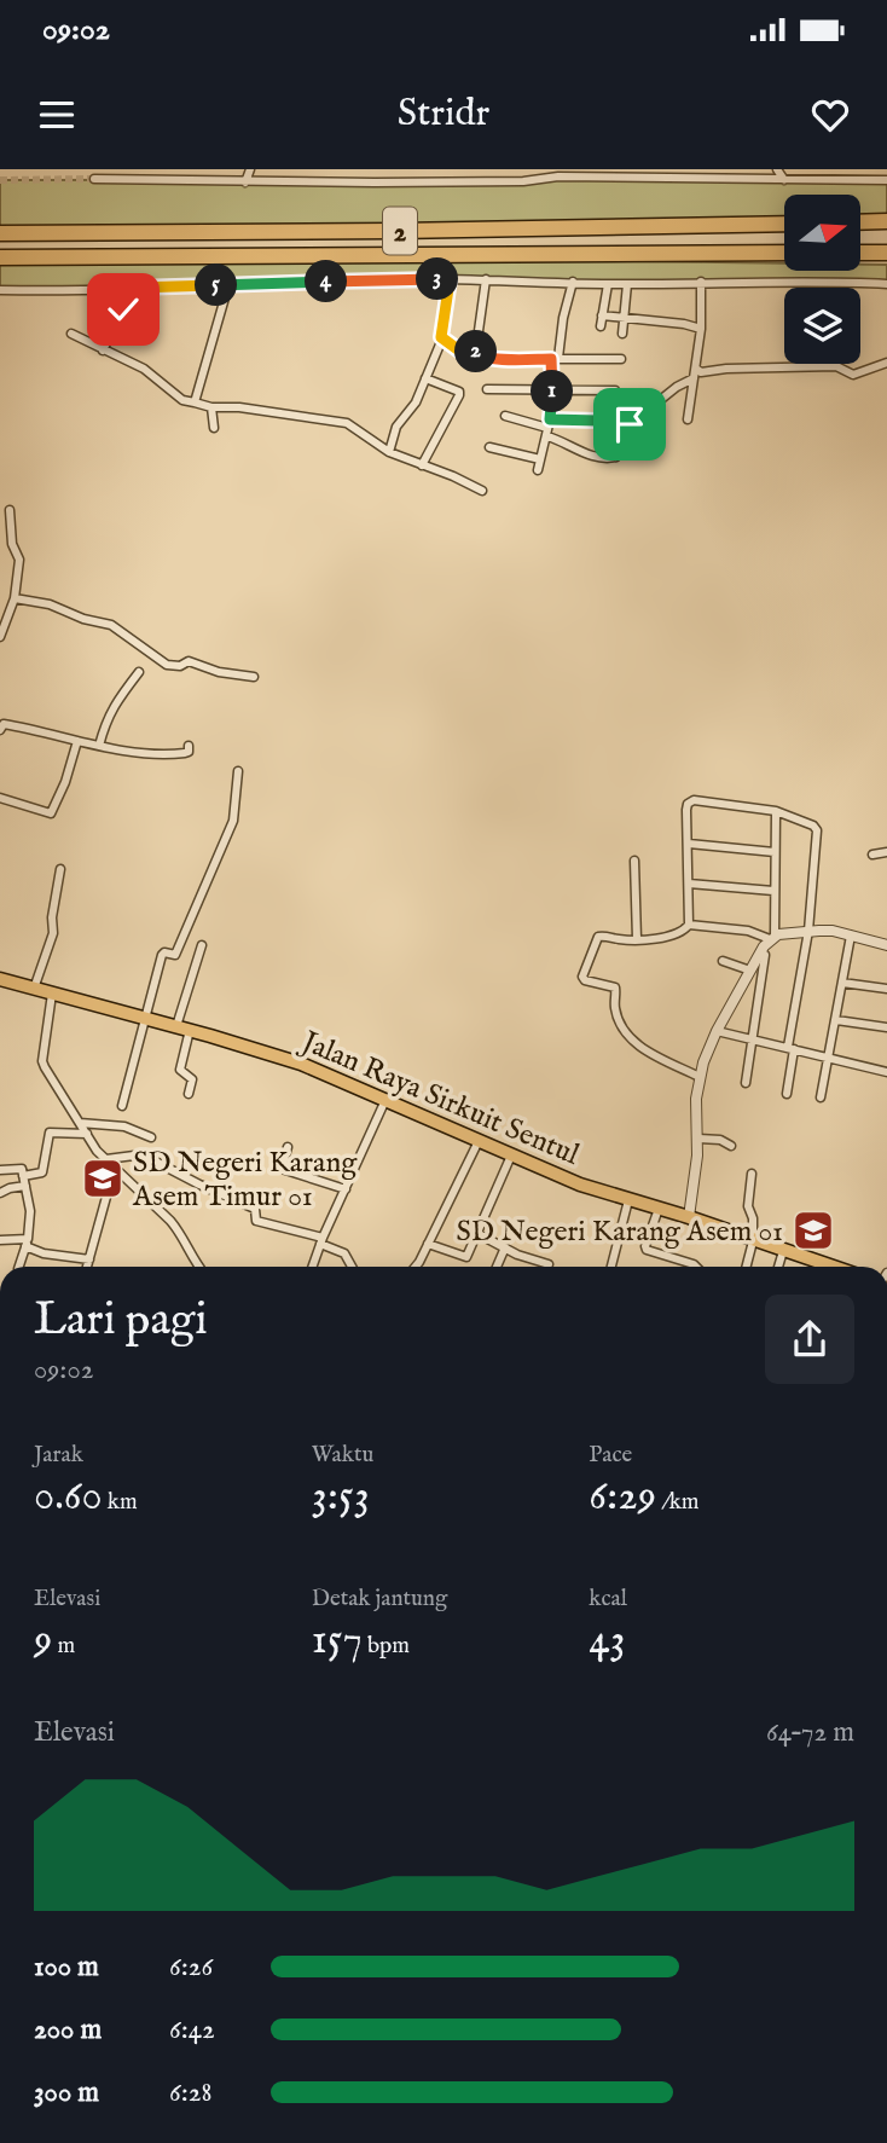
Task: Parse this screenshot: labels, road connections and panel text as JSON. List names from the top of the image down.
{
  "streets": {
    "highway": ["2"],
    "main road": ["Jalan Raya Sirkuit Sentul"]
  },
  "places": {
    "school or university": ["SD Negeri Karang Asem Timur 01", "SD Negeri Karang Asem 01"]
  },
  "north": "right",
  "page": {
    "status": "09:02",
    "header": "Stridr",
    "pins": [
      "3",
      "4",
      "5",
      "2",
      "1"
    ],
    "heading": ["Lari pagi", "09:02"],
    "stats": [
      ["Jarak", "0.60 km"],
      ["Waktu", "3:53"],
      ["Pace", "6:29 /km"],
      ["Elevasi", "9 m"],
      ["Detak jantung", "157 bpm"],
      ["kcal", "43"]
    ],
    "chart": ["Elevasi", "64–72 m"],
    "list": [
      {
        "name": "100 m",
        "note": "6:26"
      },
      {
        "name": "200 m",
        "note": "6:42"
      },
      {
        "name": "300 m",
        "note": "6:28"
      }
    ]
  }
}
